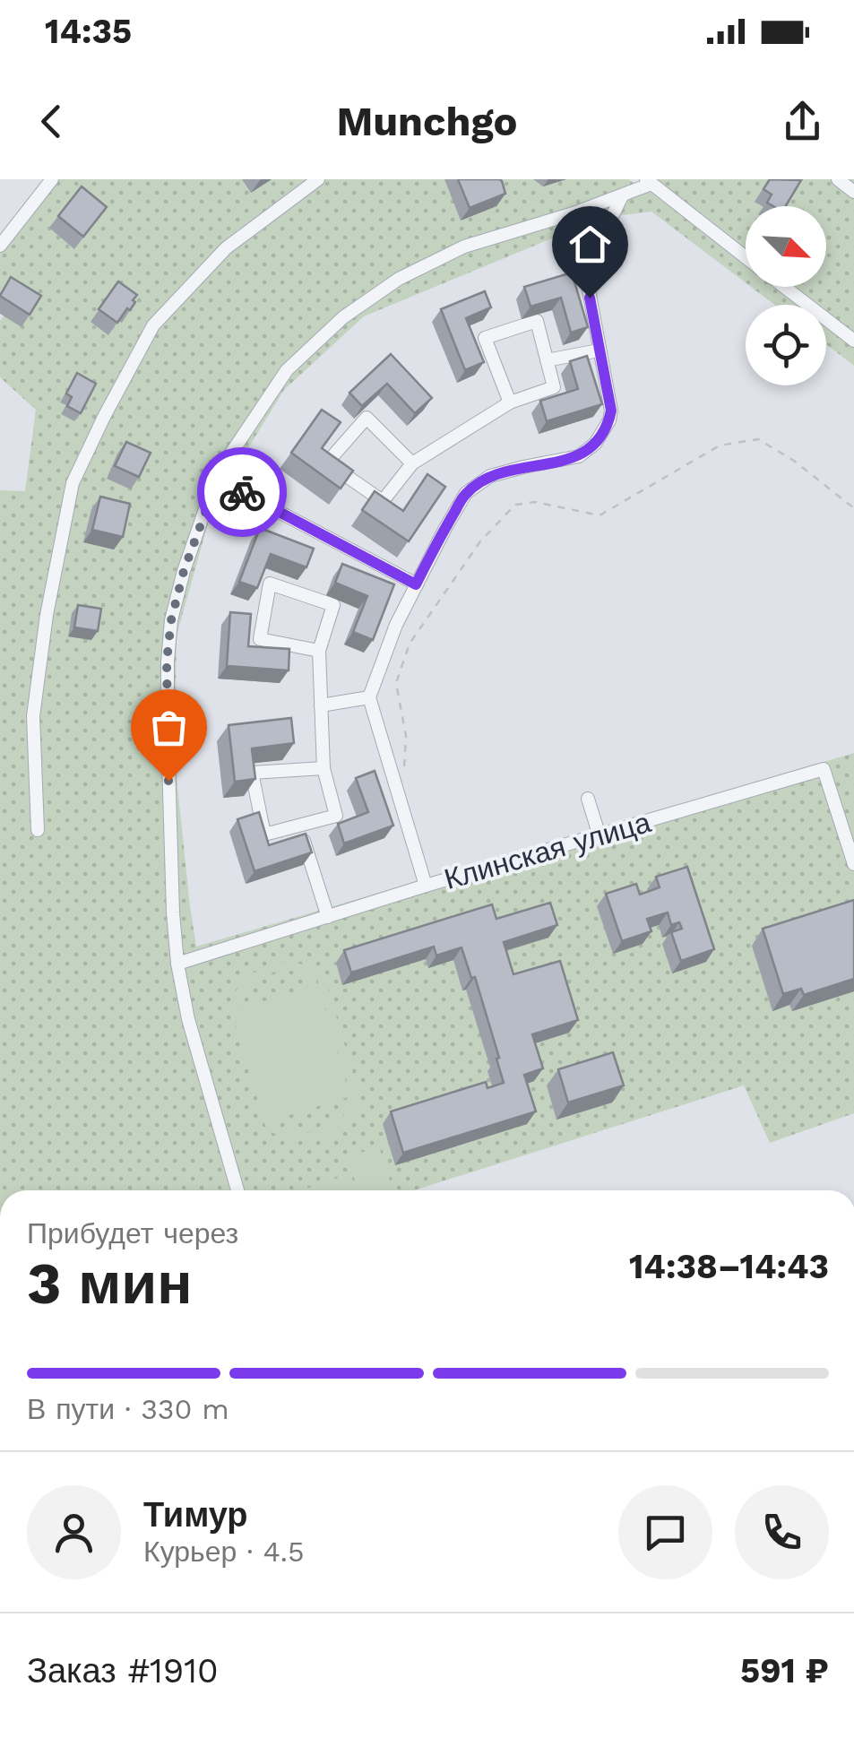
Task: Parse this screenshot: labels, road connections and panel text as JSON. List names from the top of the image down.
{
  "streets": {
    "street": ["Клинская улица"]
  },
  "north": "bottom right",
  "page": {
    "status": "14:35",
    "header": "Munchgo",
    "heading": ["3 мин", "Прибудет через", "14:38–14:43"],
    "panel": [
      "Тимур",
      "Курьер · 4.5",
      "Заказ #1910",
      "591 ₽"
    ],
    "bar": "В пути · 330 m"
  }
}
